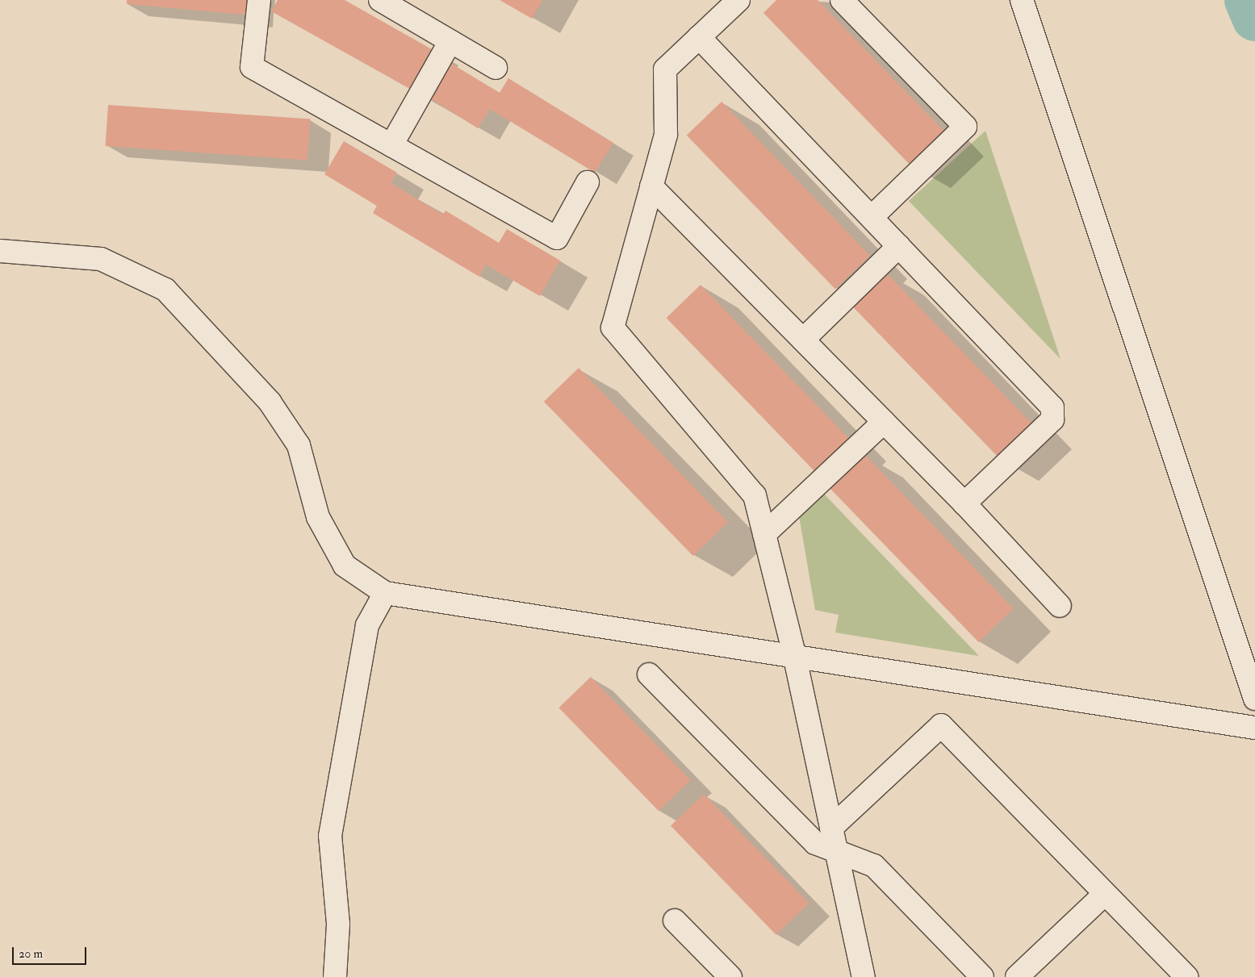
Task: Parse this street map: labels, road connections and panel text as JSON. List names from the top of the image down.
{
  "scale_bar": "20 m"
}
